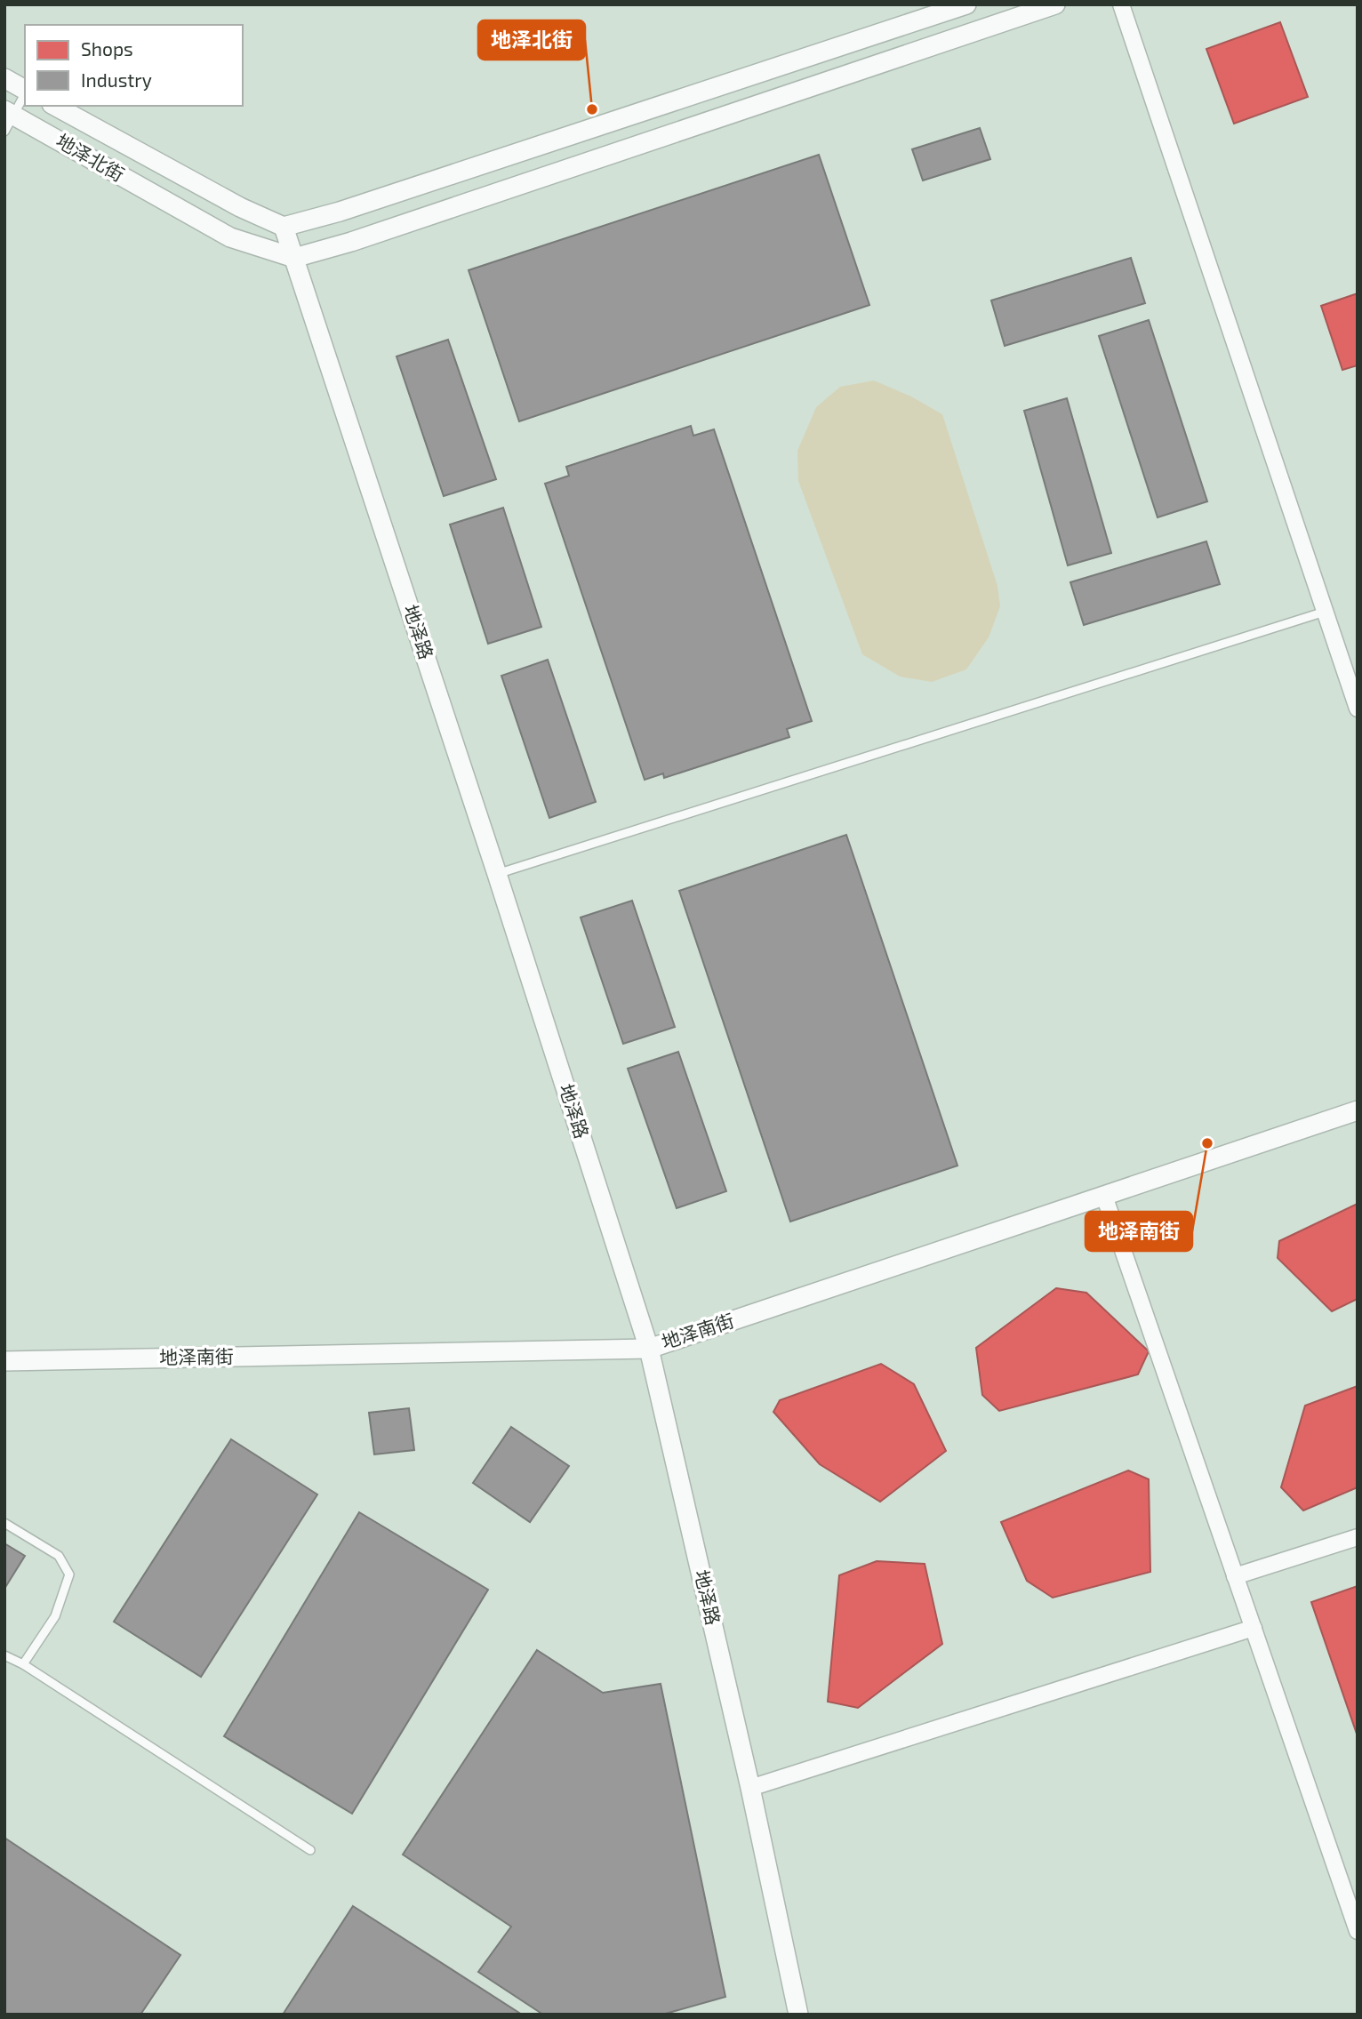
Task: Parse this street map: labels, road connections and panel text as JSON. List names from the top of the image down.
{
  "streets": {
    "street": ["地泽北街", "地泽路", "地泽南街"]
  },
  "crossings": [
    ["地泽北街", "地泽路"],
    ["地泽路", "地泽南街"]
  ],
  "places": ["地泽北街", "地泽南街"],
  "legend": ["Shops", "Industry"]
}
